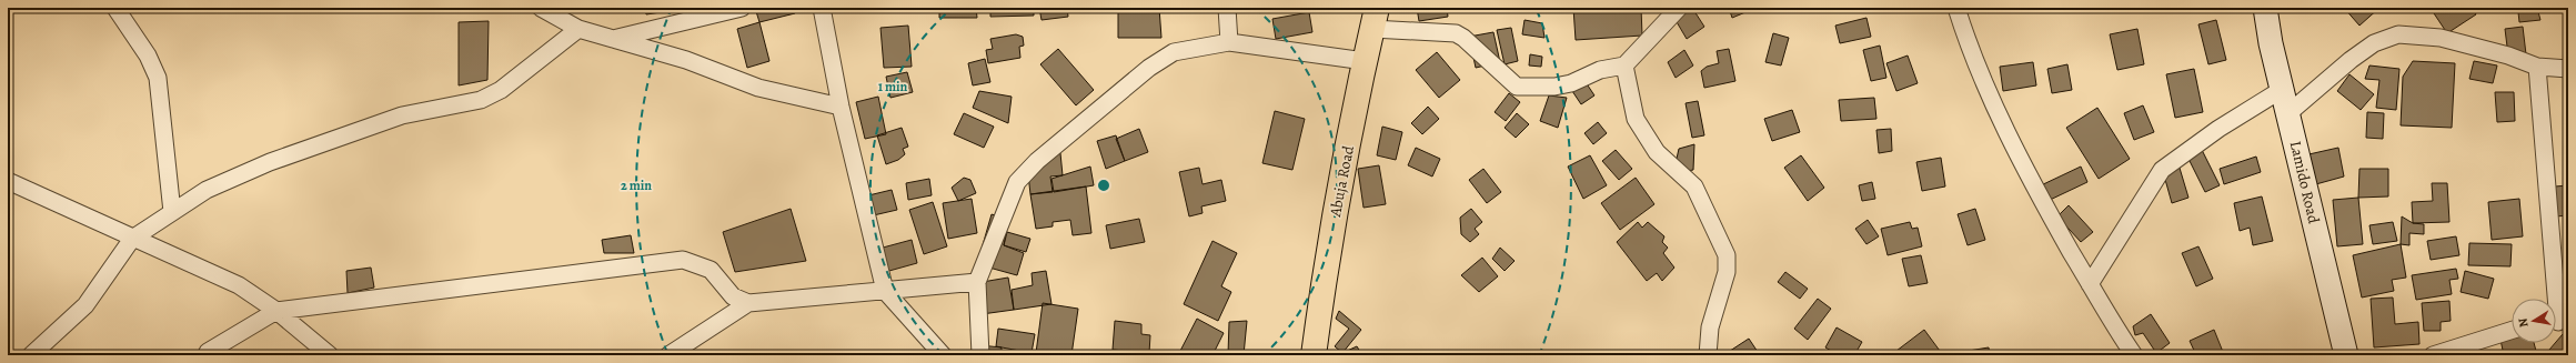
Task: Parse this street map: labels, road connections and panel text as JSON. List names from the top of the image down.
{
  "streets": {
    "main road": ["Abuja Road", "Lamido Road"]
  },
  "north": "left",
  "rings": ["1 min", "2 min"]
}
